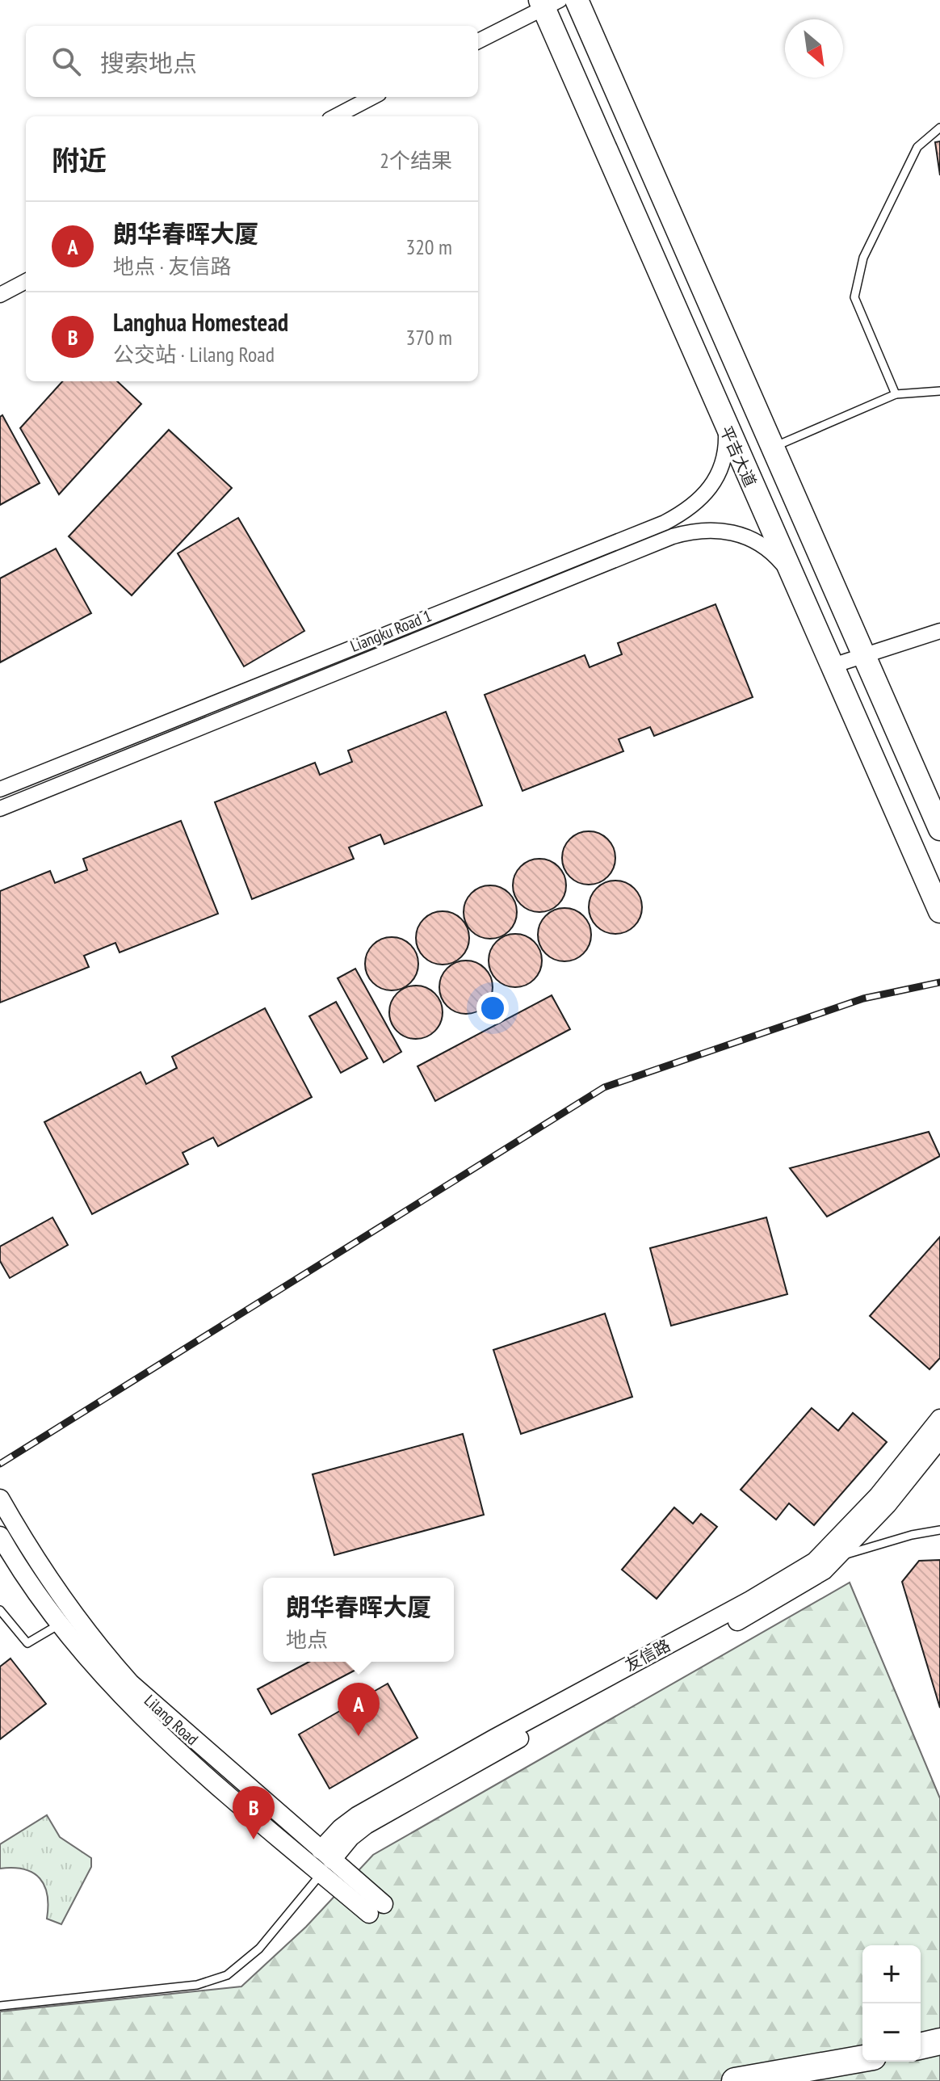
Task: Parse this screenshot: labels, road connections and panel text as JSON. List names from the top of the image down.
{
  "streets": {
    "main road": ["平吉大道"],
    "street": ["Liangku Road 1", "友信路", "Lilang Road"]
  },
  "crossings": [
    ["平吉大道", "Liangku Road 1"],
    ["友信路", "Lilang Road"]
  ],
  "north": "bottom right",
  "page": {
    "search": "搜索地点",
    "heading": ["附近", "2个结果"],
    "list": [
      {
        "mark": "A",
        "name": "朗华春晖大厦",
        "note": "地点 · 友信路",
        "value": "320 m"
      },
      {
        "mark": "B",
        "name": "Langhua Homestead",
        "note": "公交站 · Lilang Road",
        "value": "370 m"
      }
    ],
    "popup": ["朗华春晖大厦", "地点"],
    "pins": ["A", "B"],
    "map_buttons": ["+", "−"]
  }
}
